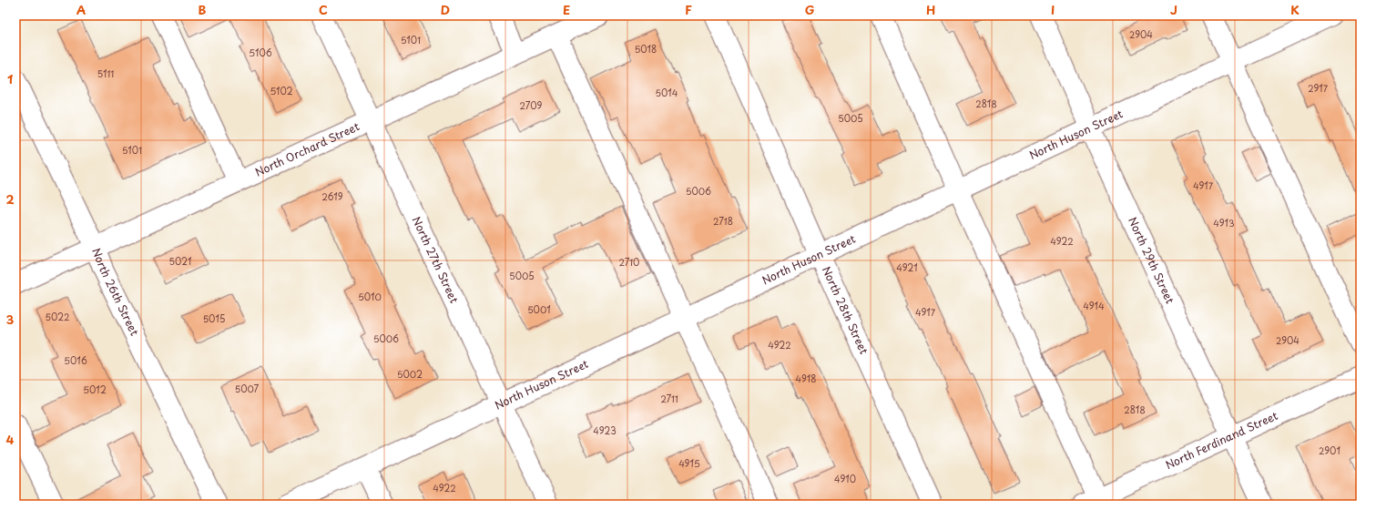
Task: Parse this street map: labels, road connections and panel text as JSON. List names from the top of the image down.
{
  "streets": {
    "street": [
      "North Huson Street",
      "North Orchard Street",
      "North 27th Street",
      "North 29th Street",
      "North 26th Street",
      "North 28th Street",
      "North Ferdinand Street"
    ]
  },
  "crossings": [
    ["North Huson Street", "North 27th Street"],
    ["North Huson Street", "North 29th Street"],
    ["North Huson Street", "North 28th Street"],
    ["North Orchard Street", "North 27th Street"],
    ["North Orchard Street", "North 26th Street"],
    ["North 29th Street", "North Ferdinand Street"]
  ],
  "house_numbers": [
    "2904",
    "5101",
    "5018",
    "5106",
    "5111",
    "2917",
    "5102",
    "5014",
    "2818",
    "2709",
    "5005",
    "5101",
    "4917",
    "5006",
    "2619",
    "2718",
    "4913",
    "4922",
    "5021",
    "2710",
    "4921",
    "5005",
    "5010",
    "4914",
    "5001",
    "4917",
    "5022",
    "5015",
    "5006",
    "2904",
    "4922",
    "5016",
    "5002",
    "4918",
    "5007",
    "5012",
    "2711",
    "2818",
    "4923",
    "2901",
    "4915",
    "4910",
    "4922"
  ],
  "grid": {
    "columns": [
      "A",
      "B",
      "C",
      "D",
      "E",
      "F",
      "G",
      "H",
      "I",
      "J",
      "K"
    ],
    "rows": [
      "1",
      "2",
      "3",
      "4"
    ]
  }
}
